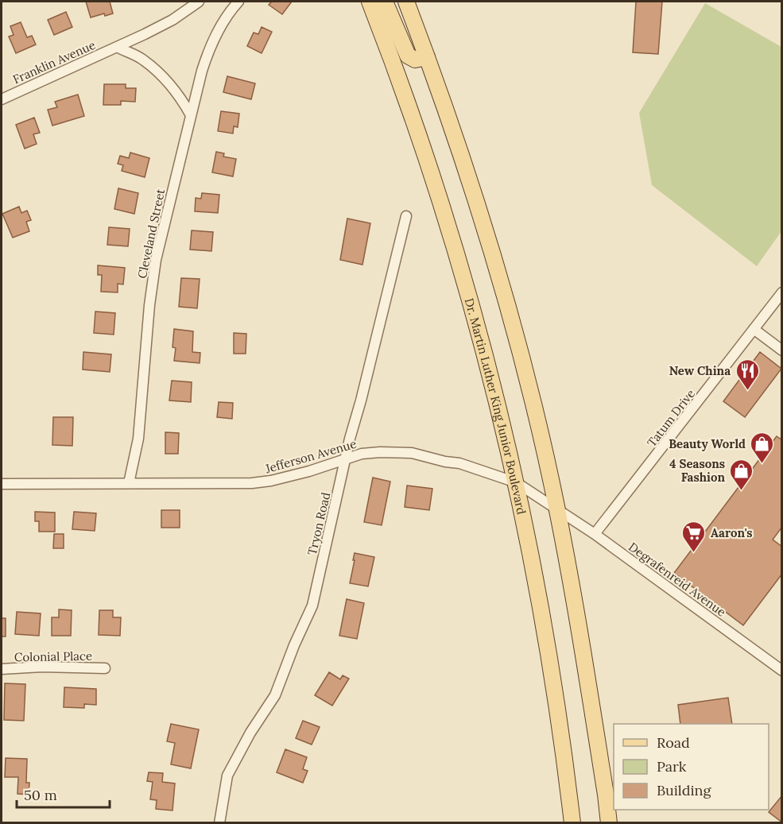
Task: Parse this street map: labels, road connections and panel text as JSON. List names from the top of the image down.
{
  "streets": {
    "main road": ["Dr. Martin Luther King Junior Boulevard"],
    "street": [
      "Franklin Avenue",
      "Cleveland Street",
      "Tatum Drive",
      "Jefferson Avenue",
      "Tryon Road",
      "Degrafenreid Avenue",
      "Colonial Place"
    ]
  },
  "crossings": [
    ["Cleveland Street", "Jefferson Avenue"],
    ["Dr. Martin Luther King Junior Boulevard", "Jefferson Avenue"],
    ["Tatum Drive", "Degrafenreid Avenue"],
    ["Jefferson Avenue", "Tryon Road"],
    ["Jefferson Avenue", "Degrafenreid Avenue"]
  ],
  "places": {
    "restaurant": ["New China"],
    "shop": ["Beauty World", "4 Seasons Fashion"],
    "supermarket": ["Aaron's"]
  },
  "legend": ["Road", "Park", "Building"],
  "scale_bar": "50 m"
}
